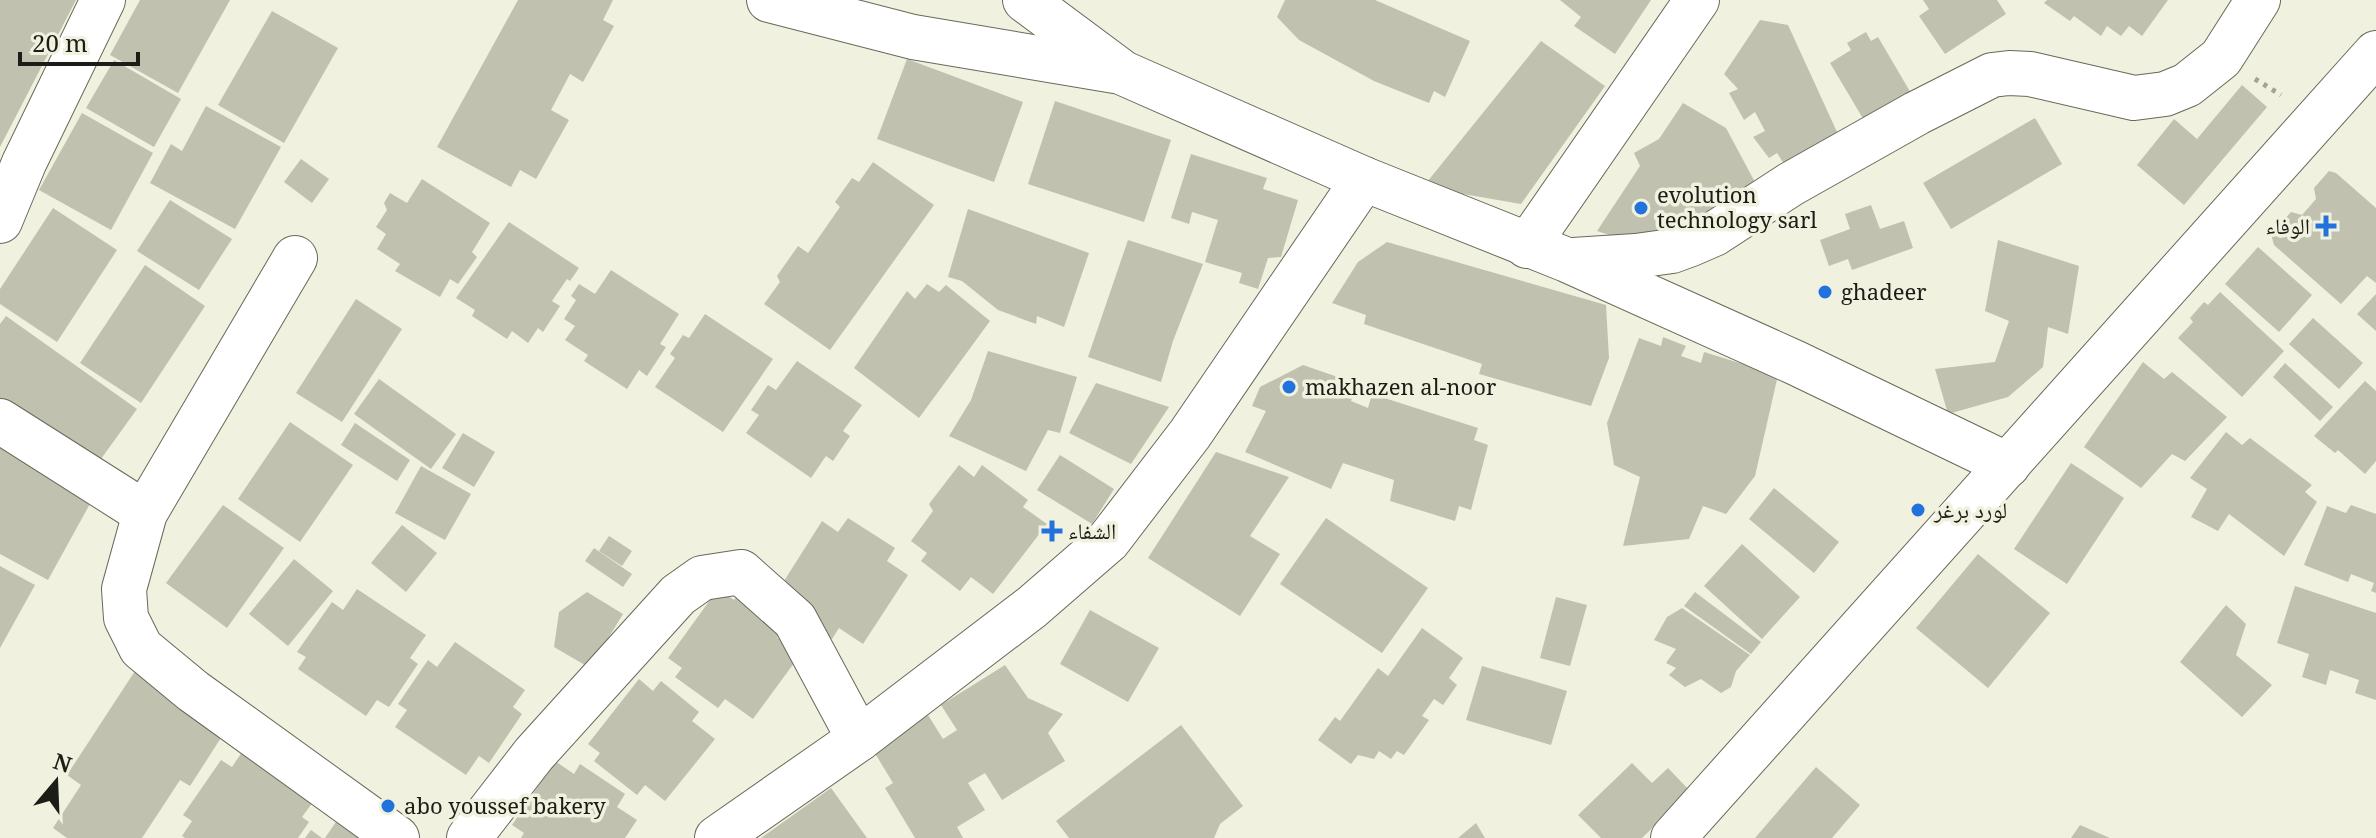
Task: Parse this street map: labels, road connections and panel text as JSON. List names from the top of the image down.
{
  "places": {
    "other": [
      "evolution technology sarl",
      "ghadeer",
      "makhazen al-noor",
      "لورد برغر",
      "abo youssef bakery"
    ],
    "health": ["الوفاء", "الشفاء"]
  },
  "scale_bar": "20 m",
  "north": "top"
}
